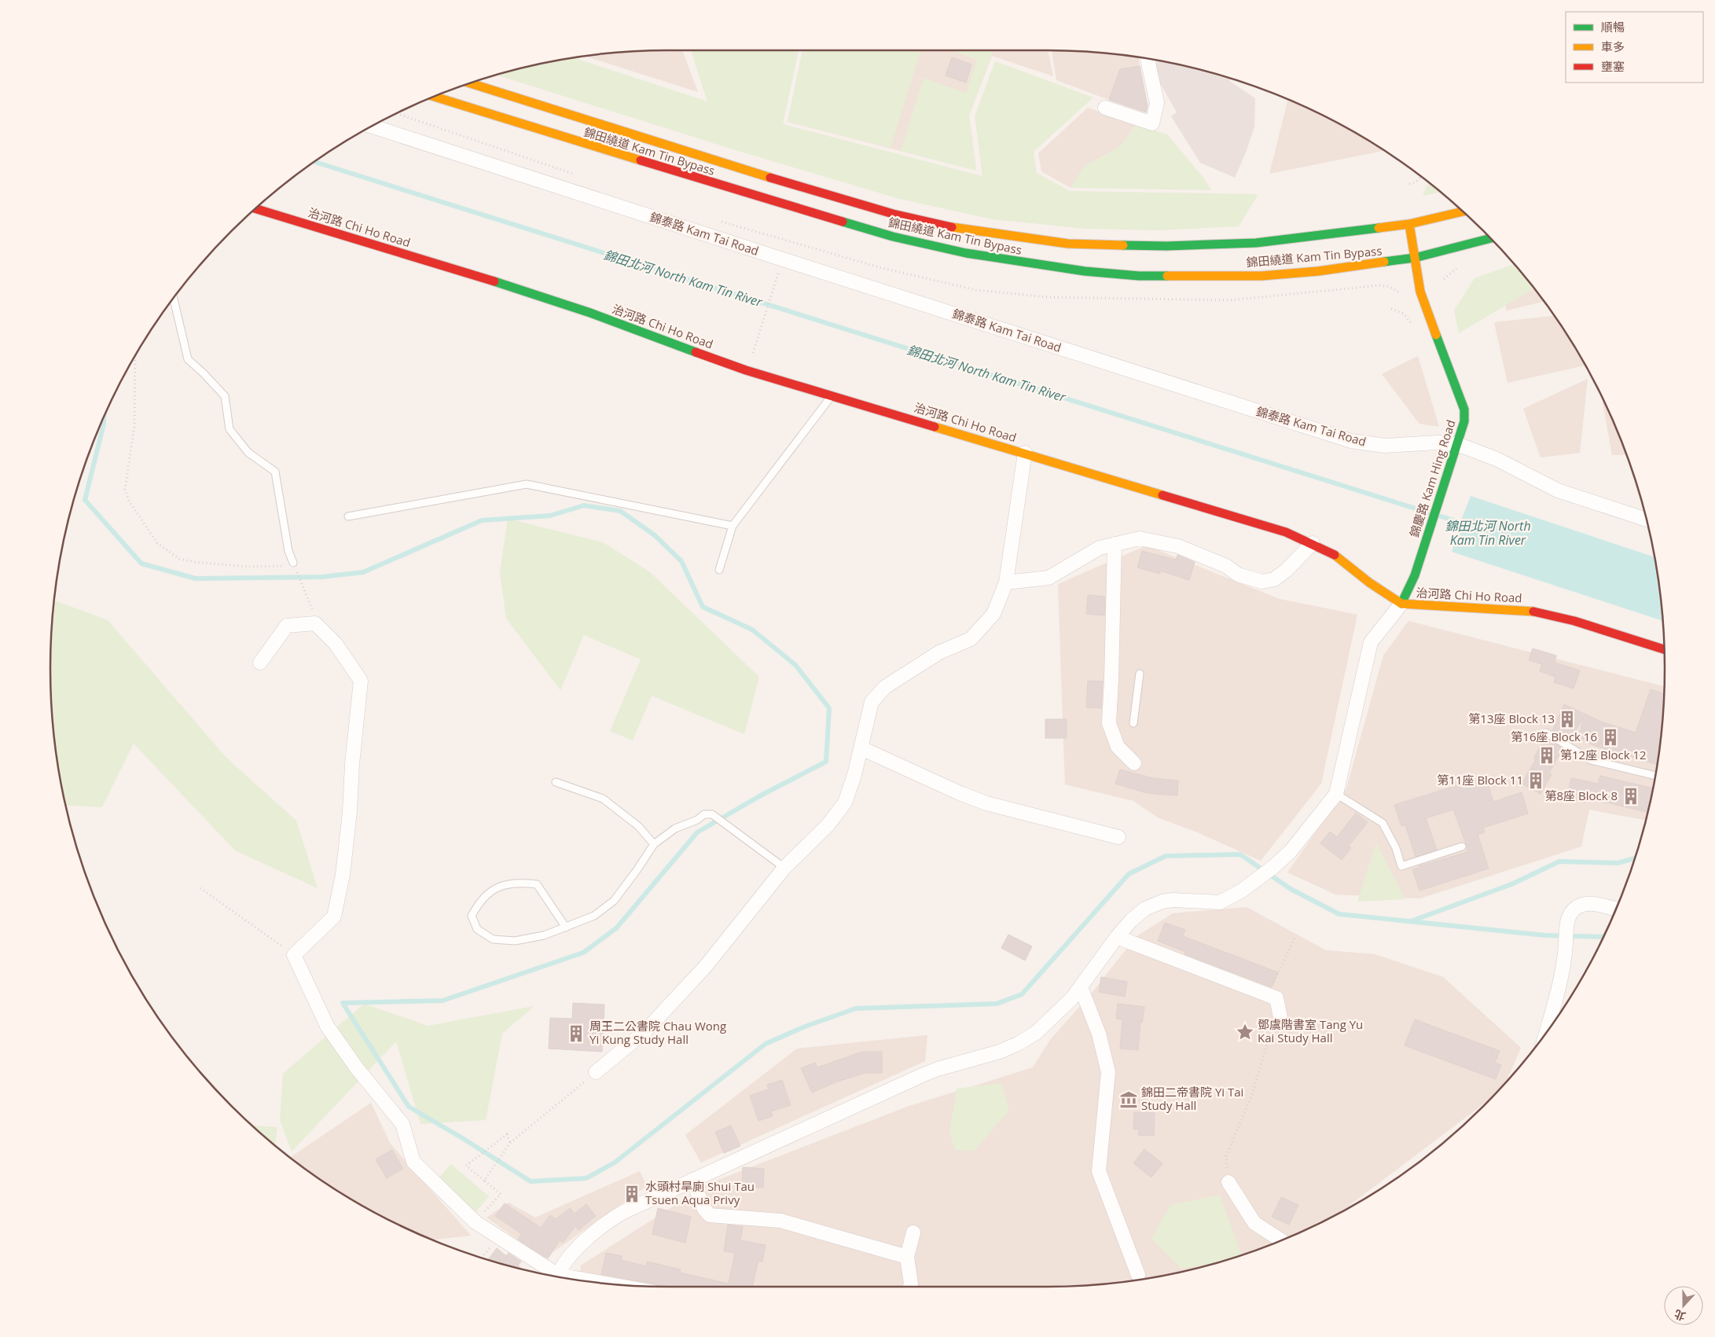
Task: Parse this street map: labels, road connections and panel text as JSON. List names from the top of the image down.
{
  "streets": {
    "main road": ["錦田繞道 Kam Tin Bypass", "治河路 Chi Ho Road", "錦慶路 Kam Hing Road"],
    "street": ["錦泰路 Kam Tai Road"]
  },
  "crossings": [
    ["錦田繞道 Kam Tin Bypass", "錦慶路 Kam Hing Road"],
    ["治河路 Chi Ho Road", "錦慶路 Kam Hing Road"],
    ["錦泰路 Kam Tai Road", "錦慶路 Kam Hing Road"]
  ],
  "water": ["錦田北河 North Kam Tin River"],
  "places": {
    "building": [
      "第13座 Block 13",
      "第16座 Block 16",
      "第12座 Block 12",
      "第11座 Block 11",
      "第8座 Block 8",
      "周王二公書院 Chau Wong Yi Kung Study Hall",
      "水頭村旱廁 Shui Tau Tsuen Aqua Privy"
    ],
    "place": ["鄧虞階書室 Tang Yu Kai Study Hall"],
    "museum": ["錦田二帝書院 Yi Tai Study Hall"]
  },
  "legend": ["順暢", "車多", "壅塞"],
  "north": "bottom"
}
